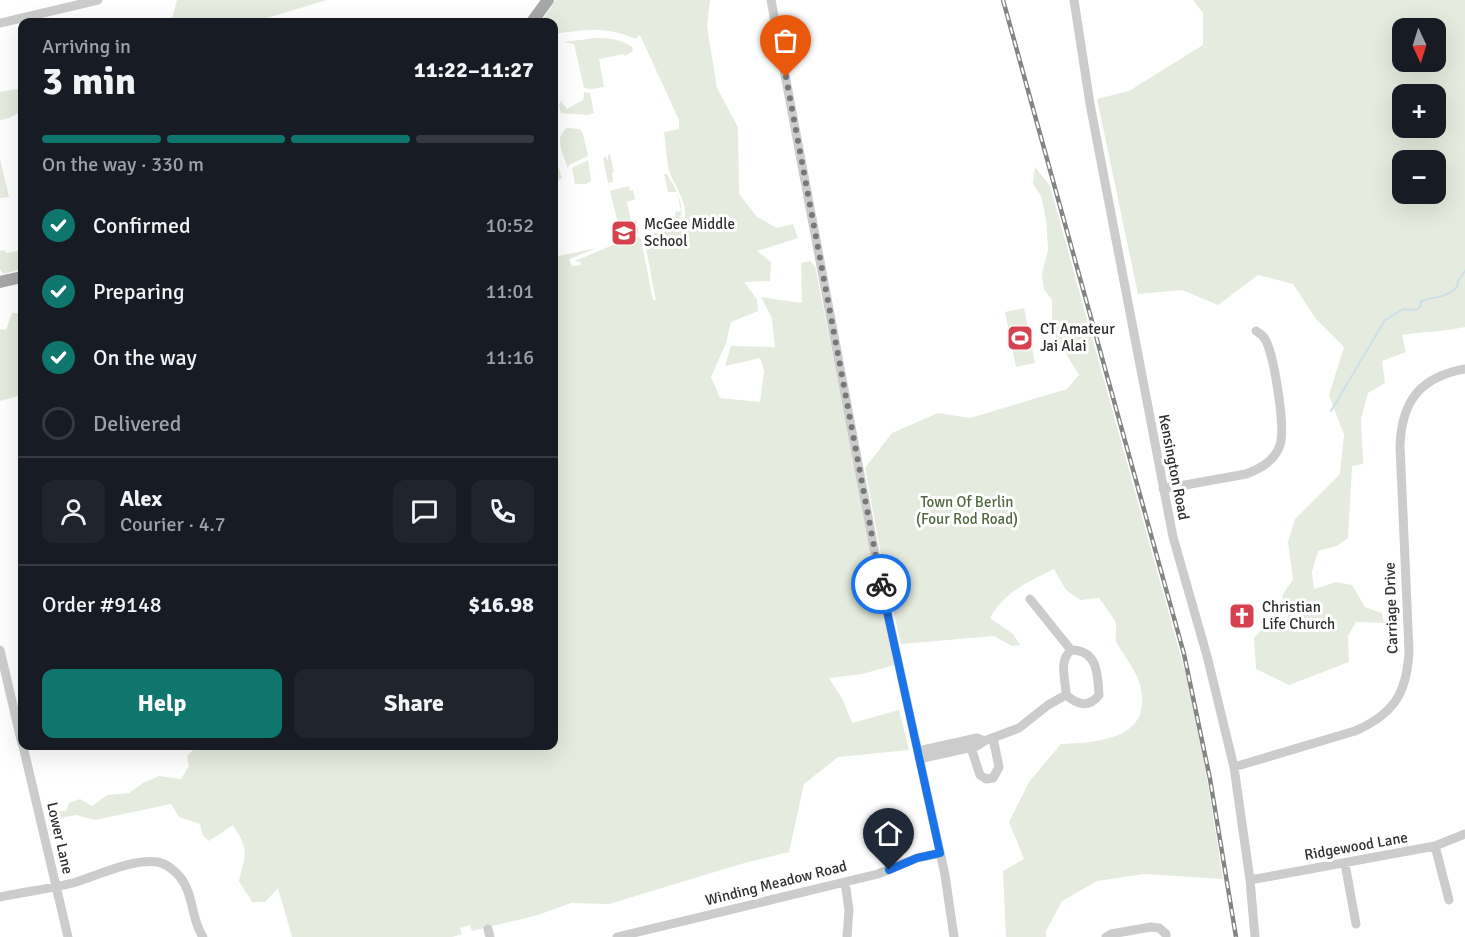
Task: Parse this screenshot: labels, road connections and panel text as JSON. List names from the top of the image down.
{
  "streets": {
    "street": [
      "Kensington Road",
      "Carriage Drive",
      "Lower Lane",
      "Ridgewood Lane",
      "Winding Meadow Road"
    ]
  },
  "crossings": [
    ["Kensington Road", "Carriage Drive"],
    ["Kensington Road", "Ridgewood Lane"]
  ],
  "parks": ["Town Of Berlin (Four Rod Road)"],
  "places": {
    "school or university": ["McGee Middle School"],
    "sports": ["CT Amateur Jai Alai"],
    "church": ["Christian Life Church"]
  },
  "north": "bottom",
  "page": {
    "map_buttons": ["+", "−"],
    "heading": ["3 min", "Arriving in", "11:22–11:27"],
    "panel": [
      "Alex",
      "Courier · 4.7",
      "Order #9148",
      "$16.98"
    ],
    "bar": "On the way · 330 m",
    "list": [
      ["Confirmed", "10:52"],
      ["Preparing", "11:01"],
      ["On the way", "11:16"],
      "Delivered"
    ],
    "buttons": ["Help", "Share"]
  }
}
